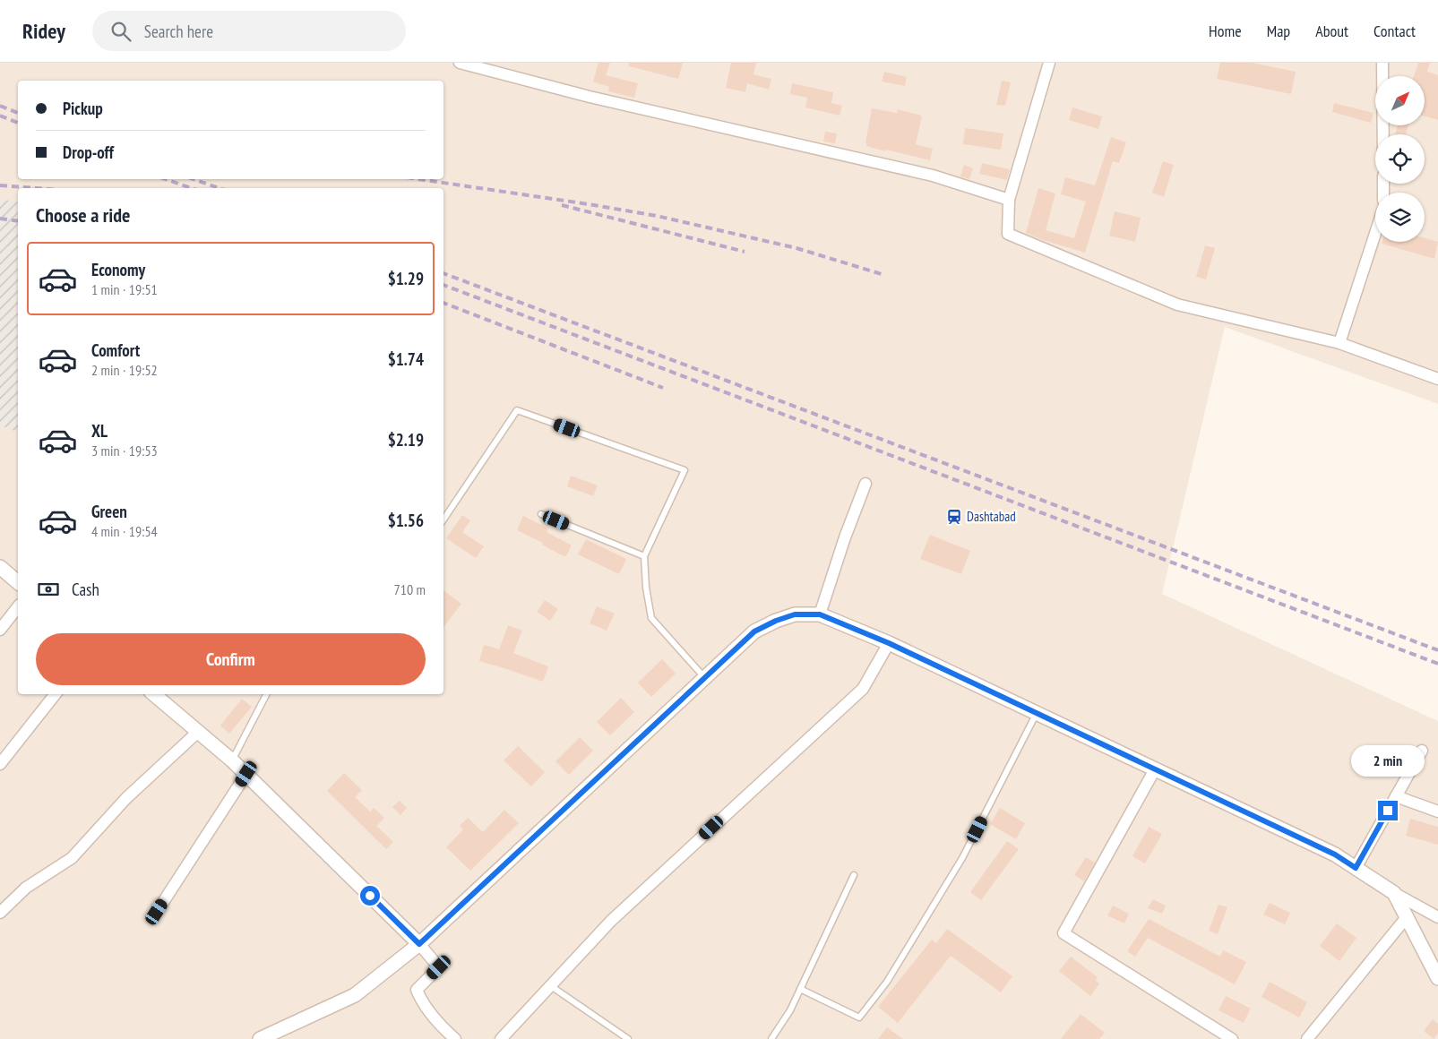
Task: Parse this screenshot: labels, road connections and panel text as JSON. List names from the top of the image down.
{
  "places": {
    "station": ["Dashtabad"]
  },
  "north": "top right",
  "page": {
    "header": "Ridey",
    "search": "Search here",
    "nav": [
      "Home",
      "Map",
      "About",
      "Contact"
    ],
    "banner": ["Pickup", "Drop-off"],
    "heading": "Choose a ride",
    "list": [
      {
        "name": "Economy",
        "note": "1 min · 19:51",
        "value": "$1.29"
      },
      {
        "name": "Comfort",
        "note": "2 min · 19:52",
        "value": "$1.74"
      },
      {
        "name": "XL",
        "note": "3 min · 19:53",
        "value": "$2.19"
      },
      {
        "name": "Green",
        "note": "4 min · 19:54",
        "value": "$1.56"
      }
    ],
    "pay": ["Cash", "710 m"],
    "buttons": "Confirm",
    "bubble": "2 min"
  }
}
